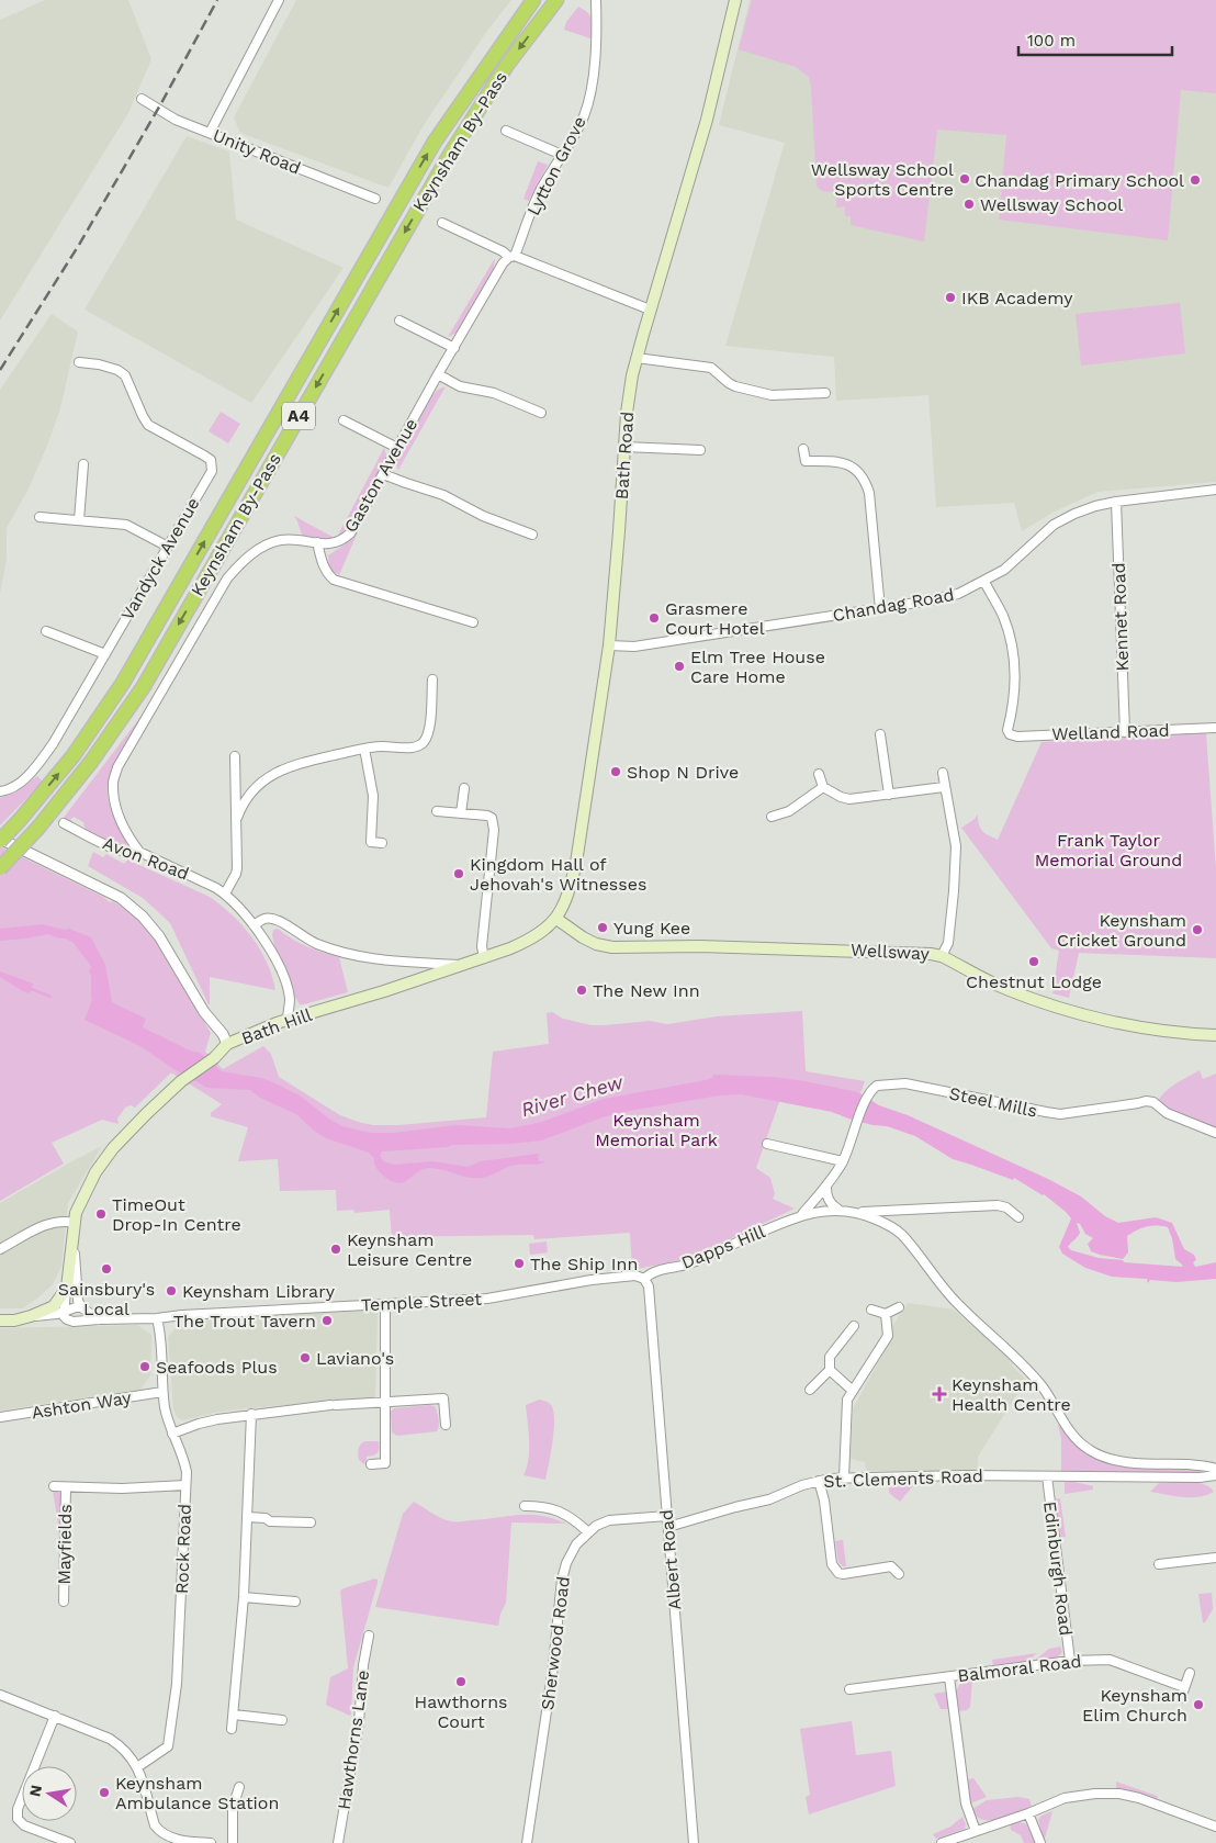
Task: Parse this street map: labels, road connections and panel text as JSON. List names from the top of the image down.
{
  "streets": {
    "highway": ["Keynsham By-Pass", "A4"],
    "main road": ["Bath Road", "Wellsway", "Bath Hill"],
    "street": [
      "Unity Road",
      "Lytton Grove",
      "Gaston Avenue",
      "Vandyck Avenue",
      "Chandag Road",
      "Kennet Road",
      "Welland Road",
      "Avon Road",
      "Steel Mills",
      "Dapps Hill",
      "Temple Street",
      "Ashton Way",
      "St. Clements Road",
      "Mayfields",
      "Rock Road",
      "Albert Road",
      "Edinburgh Road",
      "Sherwood Road",
      "Balmoral Road",
      "Hawthorns Lane"
    ]
  },
  "crossings": [
    ["Lytton Grove", "Gaston Avenue"],
    ["Bath Road", "Chandag Road"],
    ["Bath Road", "Wellsway"],
    ["Bath Road", "Bath Hill"],
    ["Gaston Avenue", "Avon Road"],
    ["Chandag Road", "Kennet Road"],
    ["Chandag Road", "Welland Road"],
    ["Kennet Road", "Welland Road"],
    ["Avon Road", "Bath Hill"],
    ["Wellsway", "Bath Hill"],
    ["Steel Mills", "Dapps Hill"],
    ["Dapps Hill", "Temple Street"],
    ["Dapps Hill", "Albert Road"],
    ["Temple Street", "Rock Road"],
    ["Temple Street", "Albert Road"],
    ["Ashton Way", "Rock Road"],
    ["St. Clements Road", "Albert Road"],
    ["St. Clements Road", "Edinburgh Road"],
    ["Mayfields", "Rock Road"],
    ["Albert Road", "Sherwood Road"],
    ["Edinburgh Road", "Balmoral Road"]
  ],
  "water": ["River Chew"],
  "parks": ["Frank Taylor Memorial Ground", "Keynsham Memorial Park"],
  "places": {
    "other": [
      "Wellsway School Sports Centre",
      "Chandag Primary School",
      "Wellsway School",
      "IKB Academy",
      "Grasmere Court Hotel",
      "Elm Tree House Care Home",
      "Shop N Drive",
      "Kingdom Hall of Jehovah's Witnesses",
      "Yung Kee",
      "Keynsham Cricket Ground",
      "Chestnut Lodge",
      "The New Inn",
      "TimeOut Drop-In Centre",
      "Keynsham Leisure Centre",
      "The Ship Inn",
      "Sainsbury's Local",
      "Keynsham Library",
      "The Trout Tavern",
      "Laviano's",
      "Seafoods Plus",
      "Hawthorns Court",
      "Keynsham Elim Church",
      "Keynsham Ambulance Station"
    ],
    "health": ["Keynsham Health Centre"]
  },
  "scale_bar": "100 m",
  "north": "left"
}
